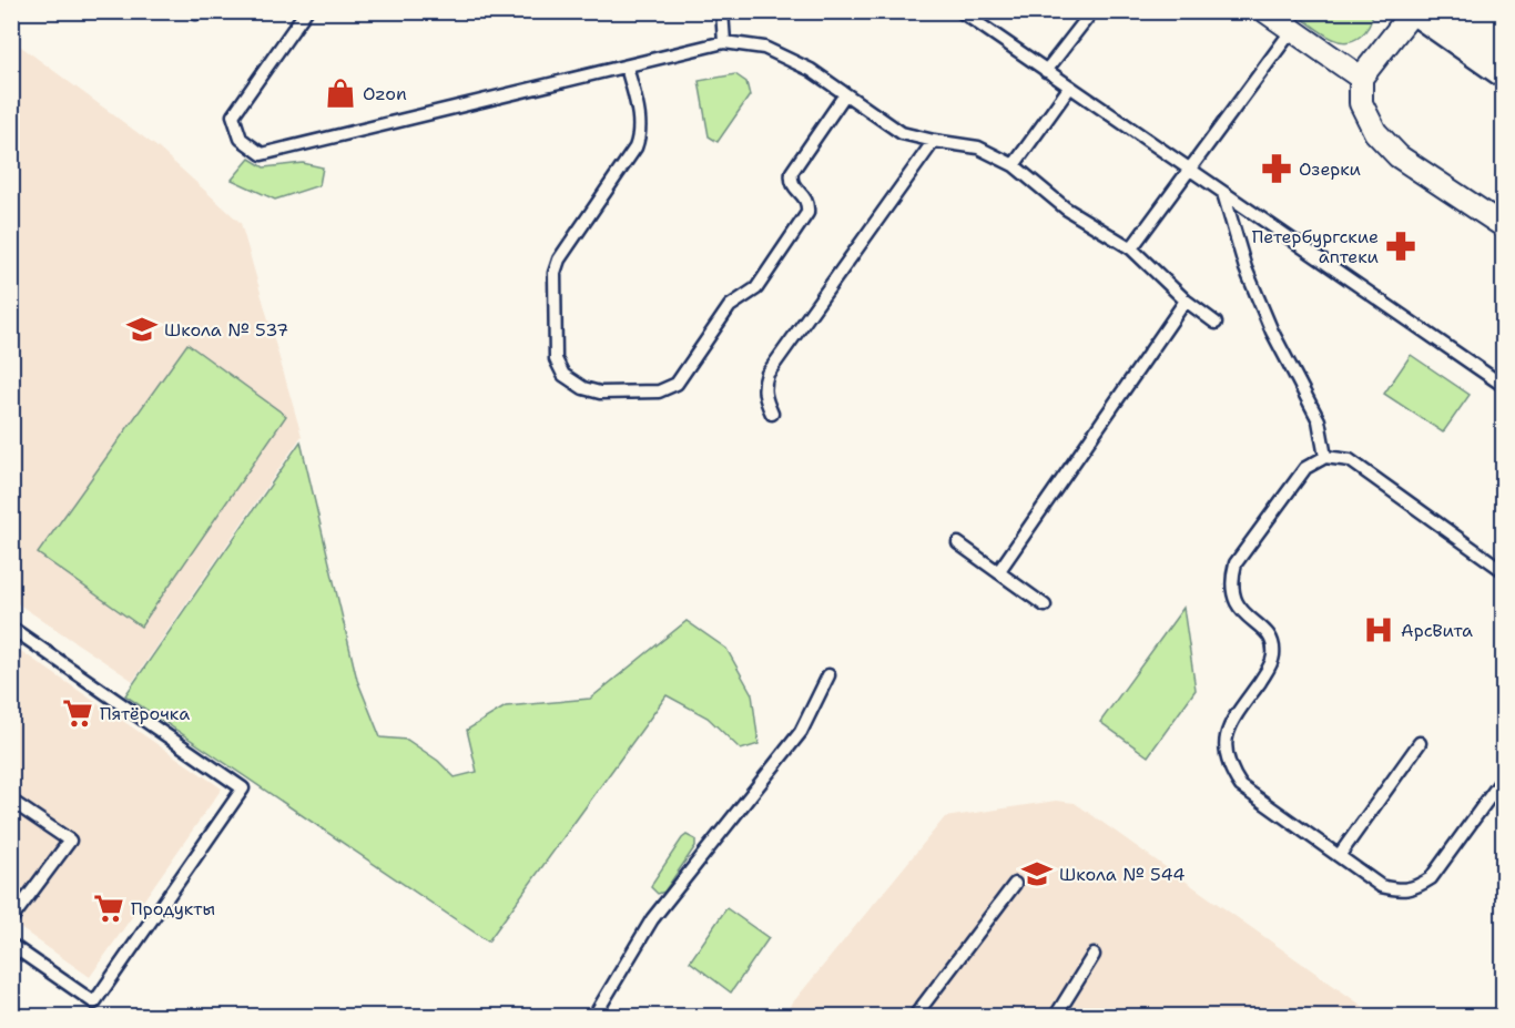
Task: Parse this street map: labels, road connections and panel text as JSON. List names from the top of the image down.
{
  "places": {
    "shop": ["Ozon"],
    "pharmacy": ["Озерки", "Петербургские аптеки"],
    "school or university": ["Школа № 537", "Школа № 544"],
    "hospital": ["АрсВита"],
    "supermarket": ["Пятёрочка", "Продукты"]
  }
}
